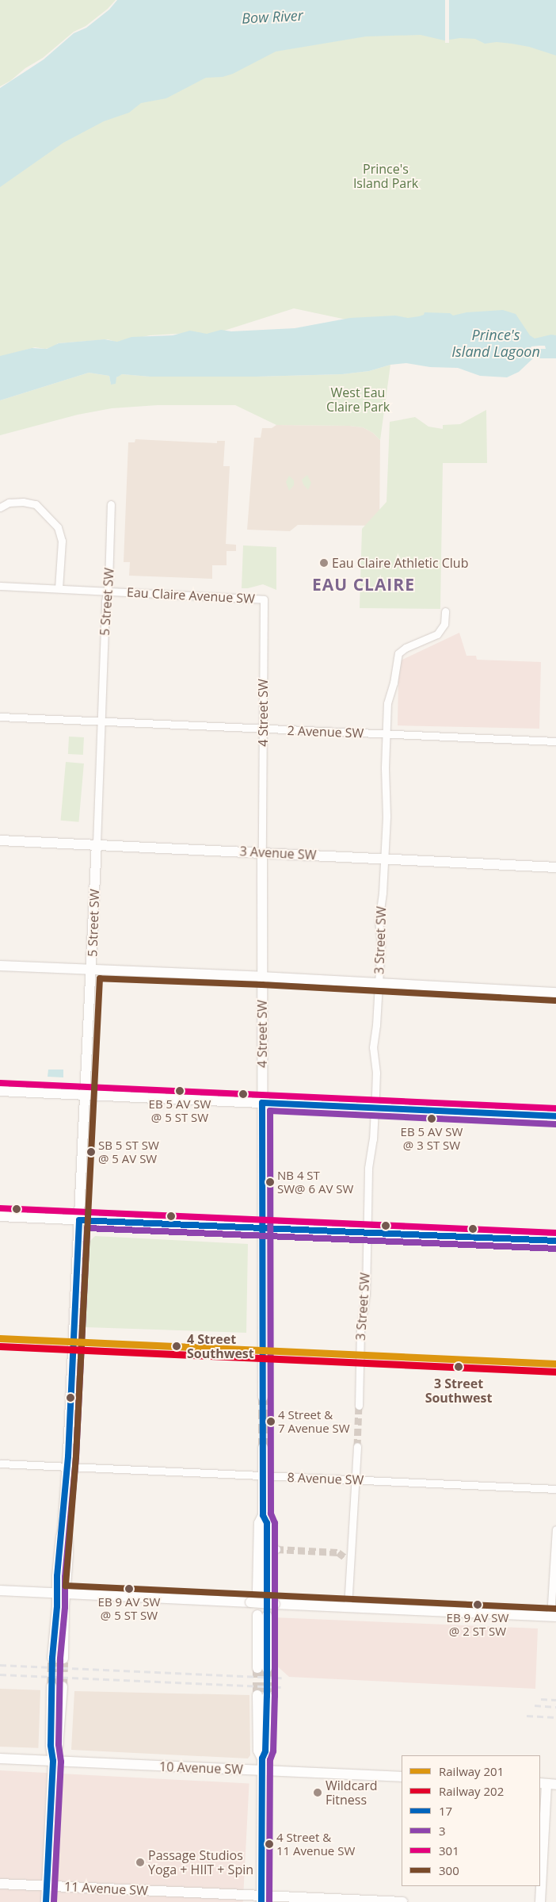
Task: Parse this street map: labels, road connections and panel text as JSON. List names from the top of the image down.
{
  "streets": {
    "main road": [
      "5 Street SW",
      "4 Street SW",
      "3 Avenue SW",
      "10 Avenue SW",
      "11 Avenue SW"
    ],
    "street": [
      "Eau Claire Avenue SW",
      "2 Avenue SW",
      "3 Street SW",
      "8 Avenue SW"
    ]
  },
  "crossings": [
    ["Eau Claire Avenue SW", "5 Street SW"],
    ["Eau Claire Avenue SW", "4 Street SW"],
    ["5 Street SW", "2 Avenue SW"],
    ["5 Street SW", "3 Avenue SW"],
    ["5 Street SW", "8 Avenue SW"],
    ["4 Street SW", "2 Avenue SW"],
    ["4 Street SW", "3 Avenue SW"],
    ["2 Avenue SW", "3 Street SW"],
    ["3 Avenue SW", "3 Street SW"]
  ],
  "districts": ["EAU CLAIRE"],
  "water": ["Bow River", "Prince's Island Lagoon"],
  "parks": ["Prince's Island Park", "West Eau Claire Park"],
  "places": [
    "Eau Claire Athletic Club",
    "EB 5 AV SW @ 5 ST SW",
    "EB 5 AV SW @ 3 ST SW",
    "SB 5 ST SW @ 5 AV SW",
    "NB 4 ST SW@ 6 AV SW",
    "4 Street Southwest",
    "3 Street Southwest",
    "4 Street & 7 Avenue SW",
    "EB 9 AV SW @ 5 ST SW",
    "EB 9 AV SW @ 2 ST SW",
    "Wildcard Fitness",
    "4 Street & 11 Avenue SW",
    "Passage Studios Yoga + HIIT + Spin"
  ],
  "lines": [
    "transit line 300",
    "transit line 301",
    "transit line 17",
    "transit line 3",
    "rail line 201",
    "rail line 202"
  ],
  "legend": [
    "Railway 201",
    "Railway 202",
    "17",
    "3",
    "301",
    "300"
  ]
}
